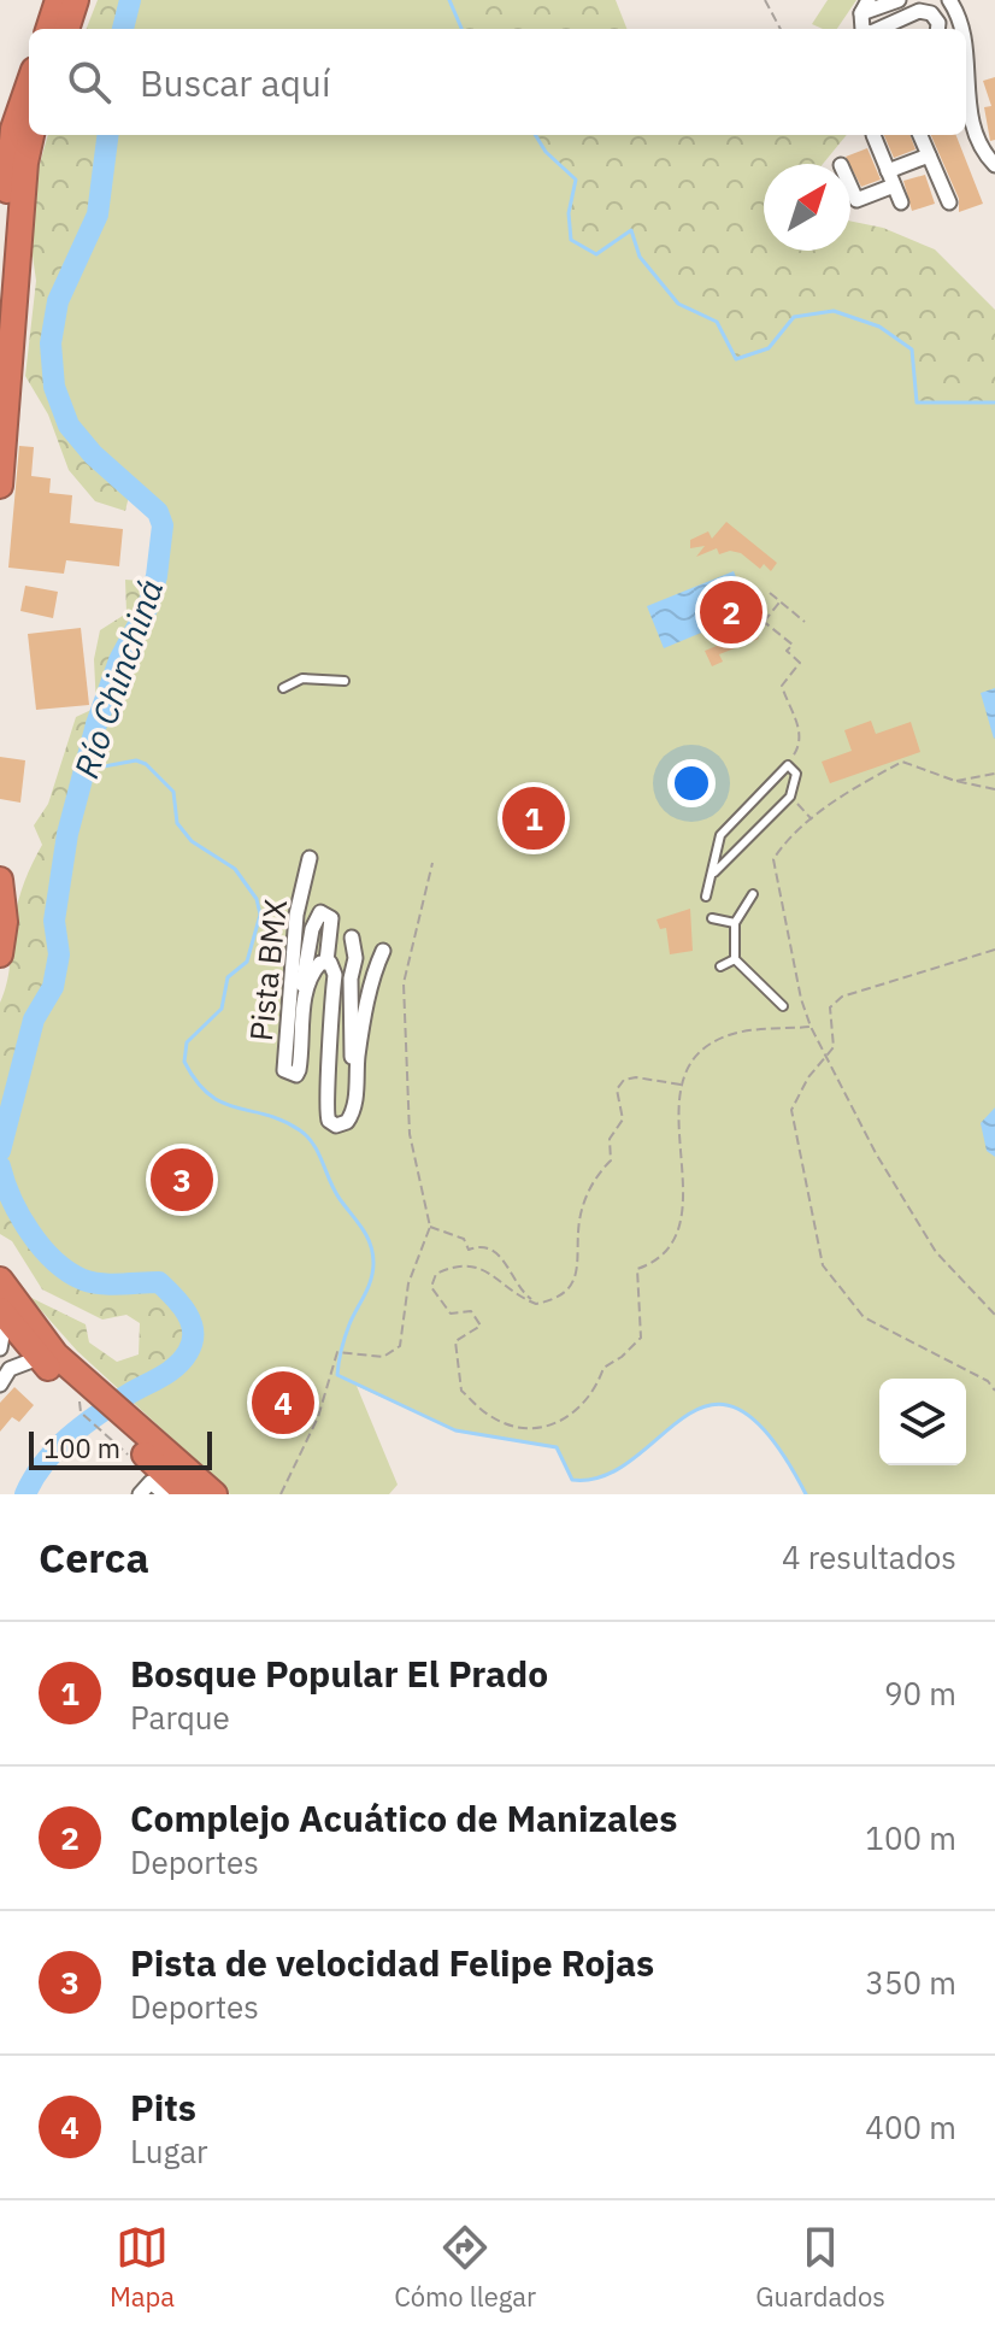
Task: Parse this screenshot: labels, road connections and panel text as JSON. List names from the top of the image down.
{
  "streets": {
    "street": ["Pista BMX"]
  },
  "water": ["Río Chinchiná"],
  "scale_bar": "100 m",
  "north": "top right",
  "page": {
    "search": "Buscar aquí",
    "pins": [
      "2",
      "1",
      "3",
      "4"
    ],
    "scale": "100 m",
    "heading": ["Cerca", "4 resultados"],
    "list": [
      {
        "mark": "1",
        "name": "Bosque Popular El Prado",
        "note": "Parque",
        "value": "90 m"
      },
      {
        "mark": "2",
        "name": "Complejo Acuático de Manizales",
        "note": "Deportes",
        "value": "100 m"
      },
      {
        "mark": "3",
        "name": "Pista de velocidad Felipe Rojas",
        "note": "Deportes",
        "value": "350 m"
      },
      {
        "mark": "4",
        "name": "Pits",
        "note": "Lugar",
        "value": "400 m"
      }
    ],
    "nav": ["Mapa", "Cómo llegar", "Guardados"]
  }
}
